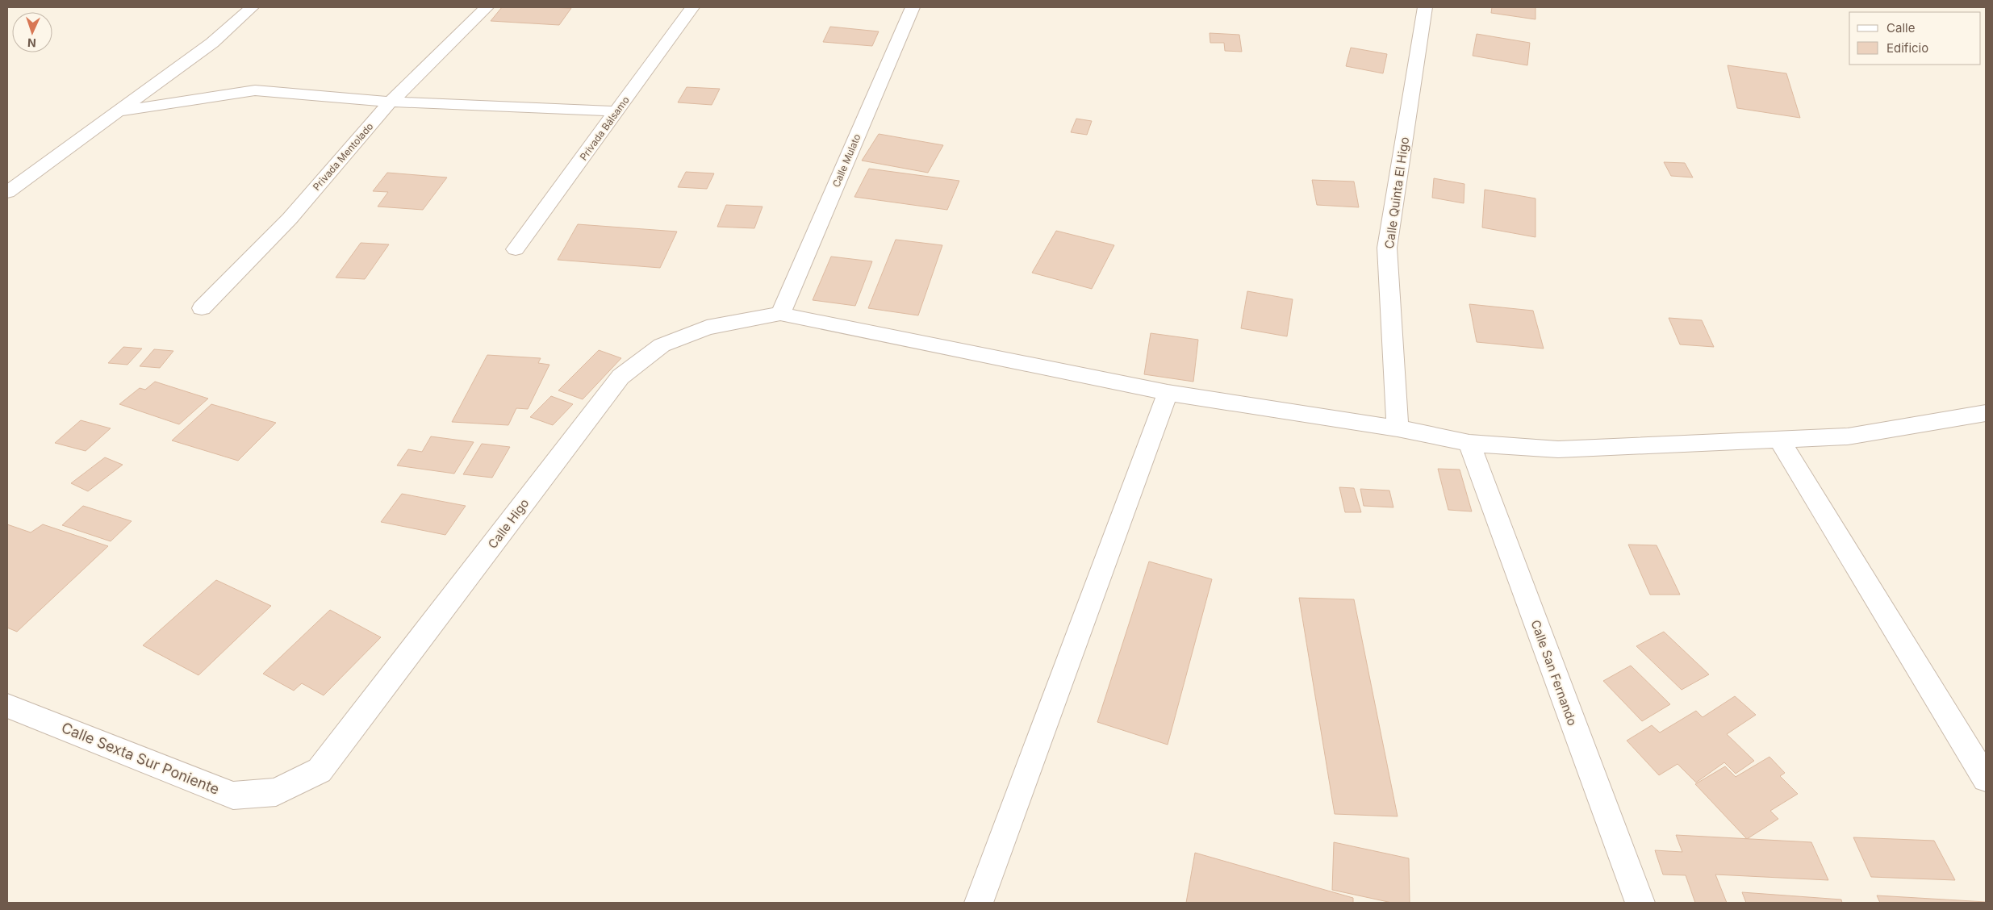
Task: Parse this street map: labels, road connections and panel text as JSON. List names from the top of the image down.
{
  "streets": {
    "street": [
      "Privada Bálsamo",
      "Privada Mentolado",
      "Calle Mulato",
      "Calle Quinta El Higo",
      "Calle Higo",
      "Calle San Fernando",
      "Calle Sexta Sur Poniente"
    ]
  },
  "crossings": [
    ["Calle Mulato", "Calle Higo"],
    ["Calle Higo", "Calle Sexta Sur Poniente"]
  ],
  "legend": ["Calle", "Edificio"],
  "north": "bottom"
}
